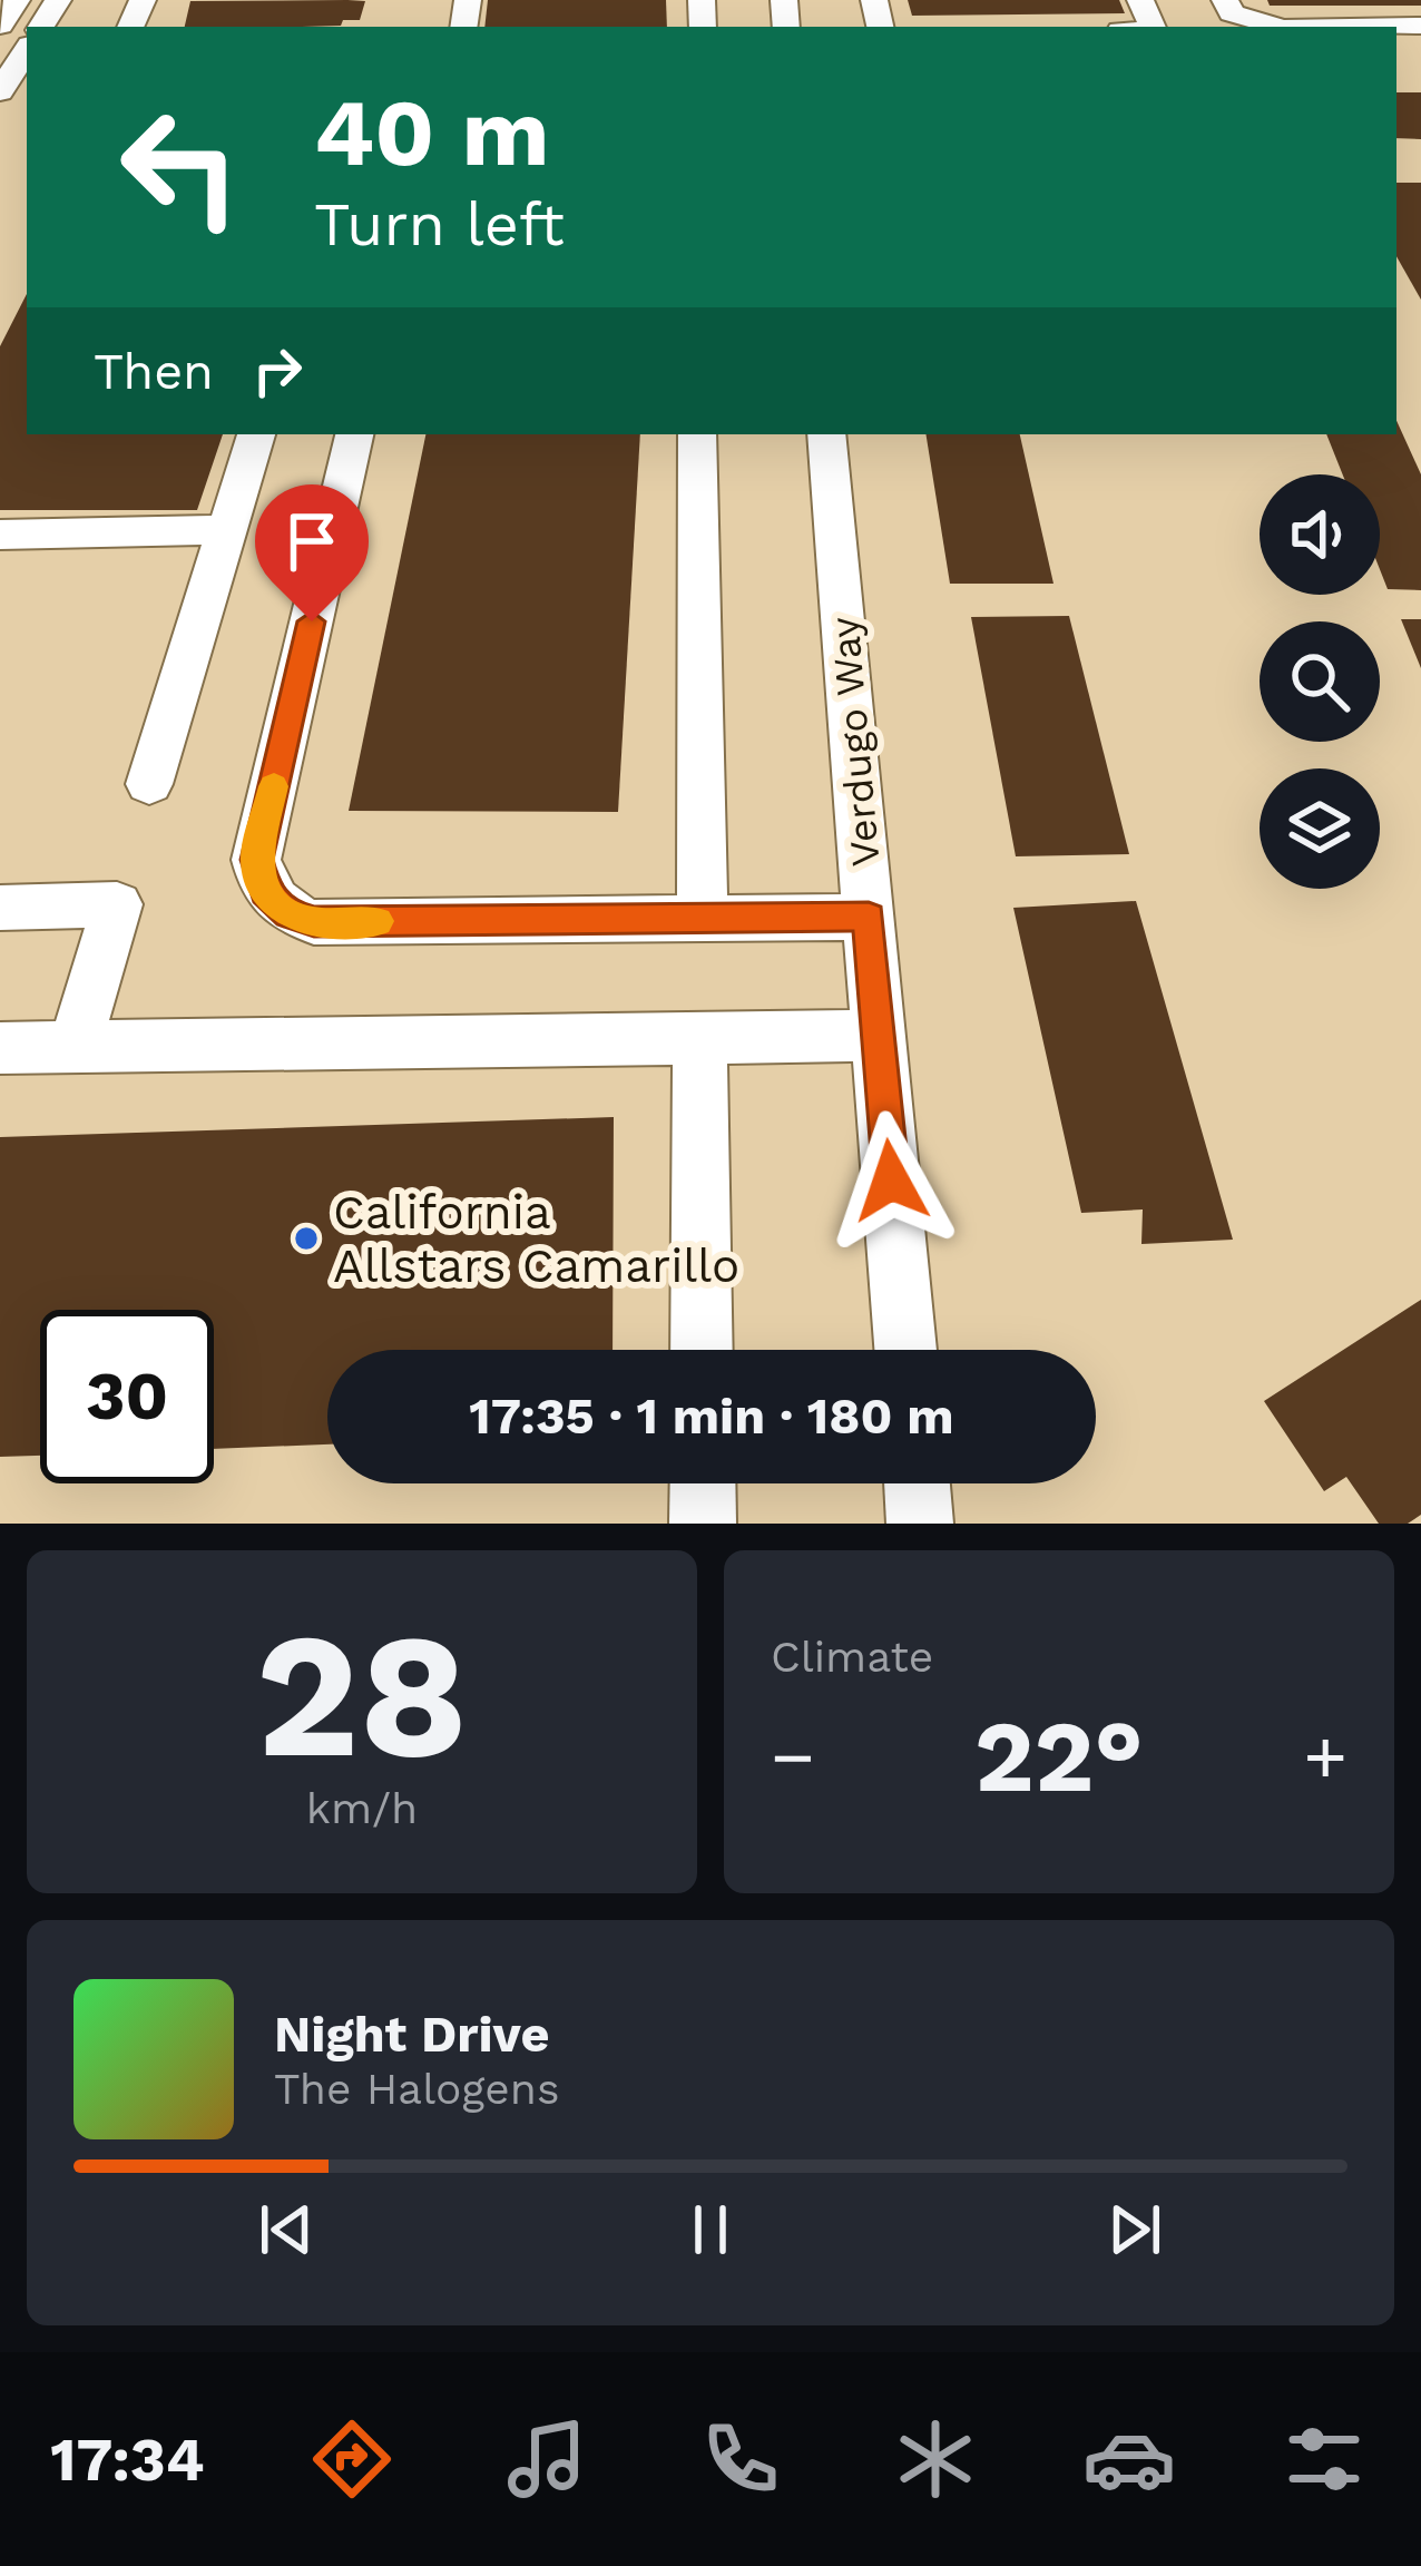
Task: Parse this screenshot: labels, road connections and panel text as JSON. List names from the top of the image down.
{
  "streets": {
    "street": ["Verdugo Way"]
  },
  "places": ["California Allstars Camarillo"],
  "page": {
    "turn": ["40 m", "Turn left"],
    "then": "Then",
    "limit": "30",
    "trip": "17:35 · 1 min · 180 m",
    "tile": [
      ["28", "km/h"],
      "Climate"
    ],
    "heat": ["−", "22°", "+"],
    "song": ["Night Drive", "The Halogens"],
    "tabs": "17:34"
  }
}
